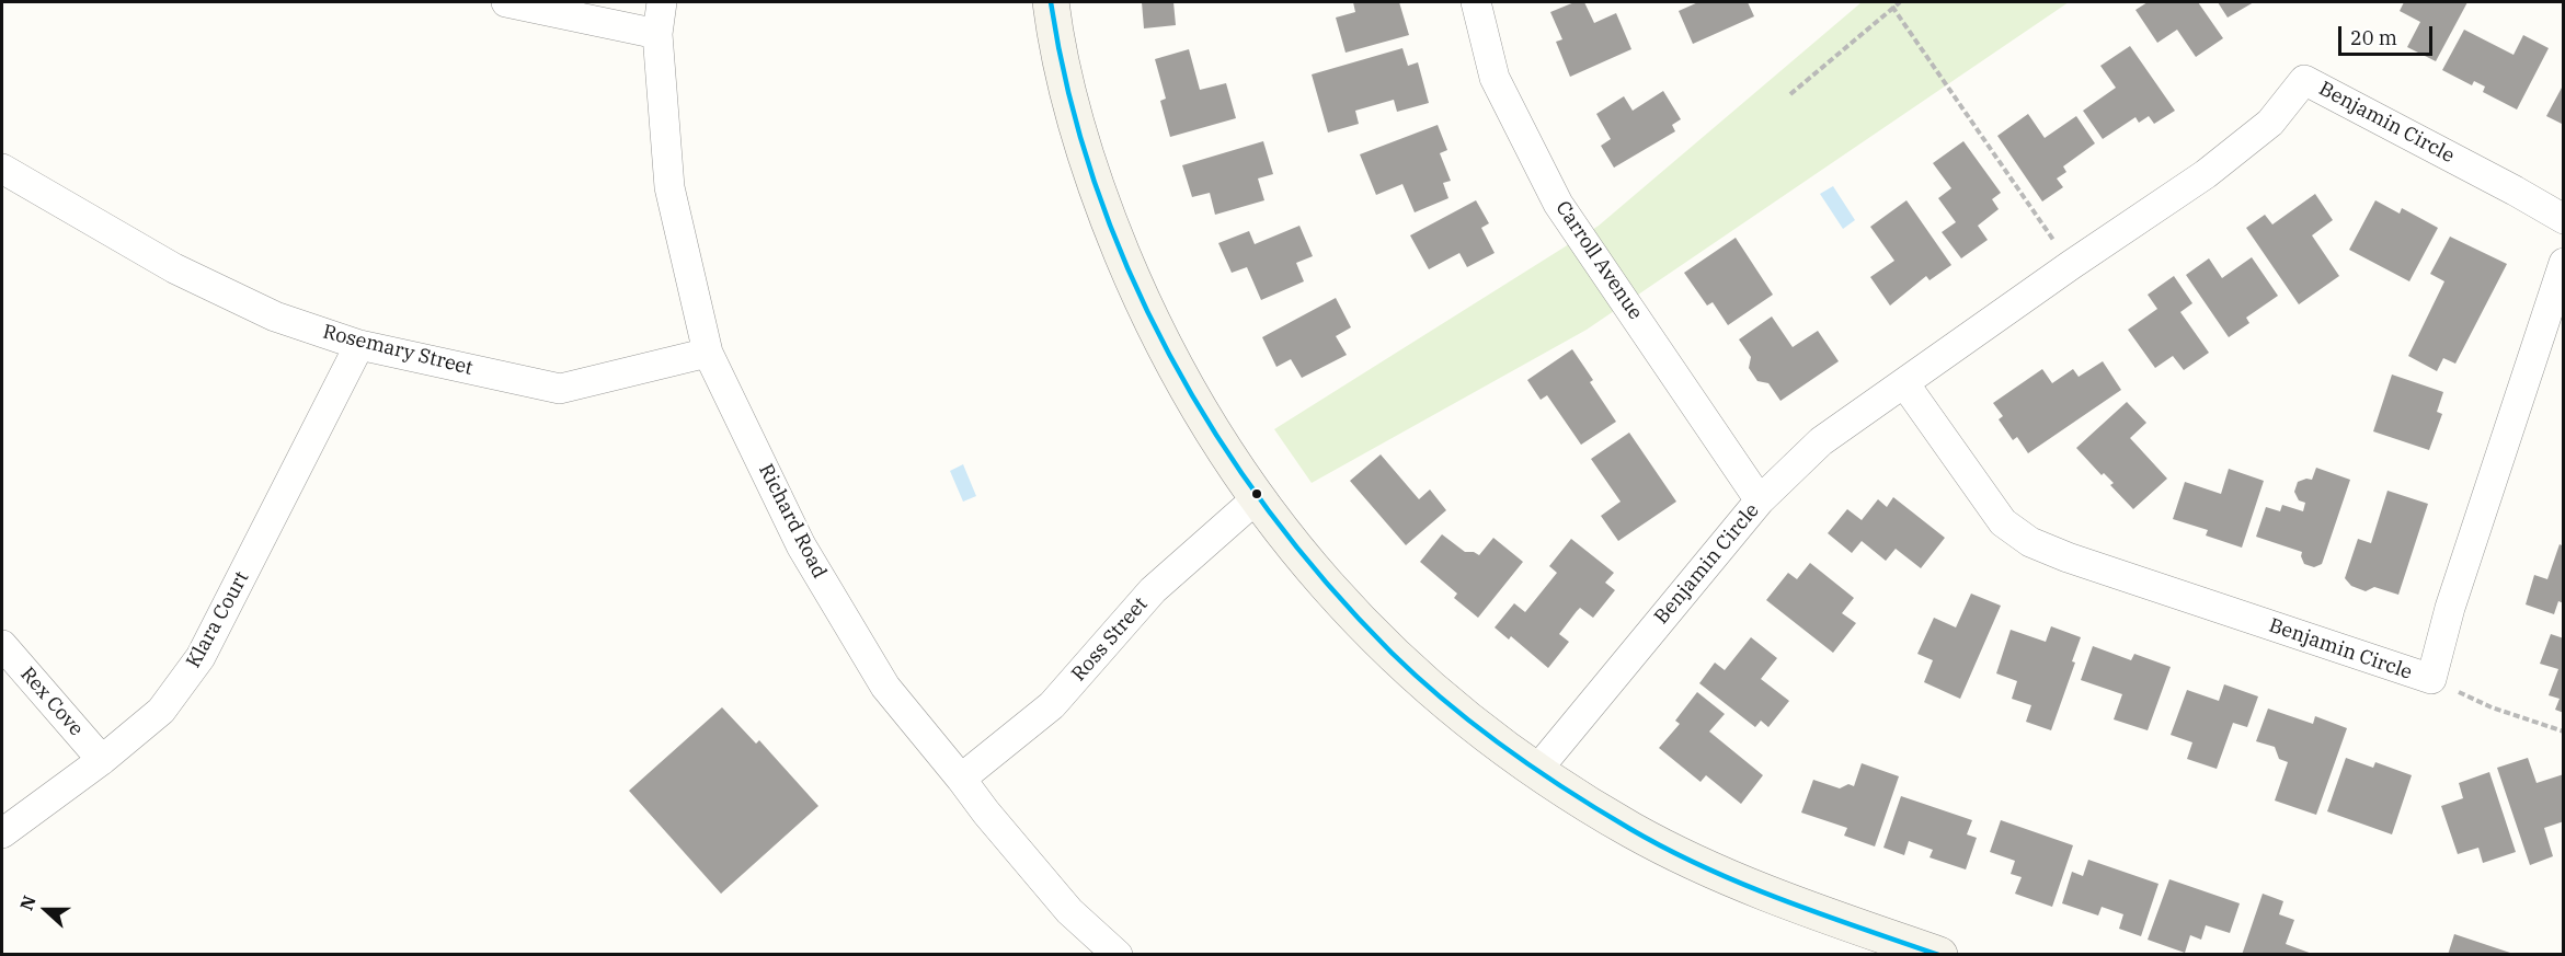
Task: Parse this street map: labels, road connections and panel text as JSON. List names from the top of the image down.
{
  "streets": {
    "street": [
      "Benjamin Circle",
      "Carroll Avenue",
      "Rosemary Street",
      "Richard Road",
      "Klara Court",
      "Ross Street",
      "Rex Cove"
    ]
  },
  "crossings": [
    ["Benjamin Circle", "Carroll Avenue"],
    ["Rosemary Street", "Richard Road"],
    ["Rosemary Street", "Klara Court"],
    ["Richard Road", "Ross Street"],
    ["Klara Court", "Rex Cove"]
  ],
  "scale_bar": "20 m",
  "north": "left"
}
